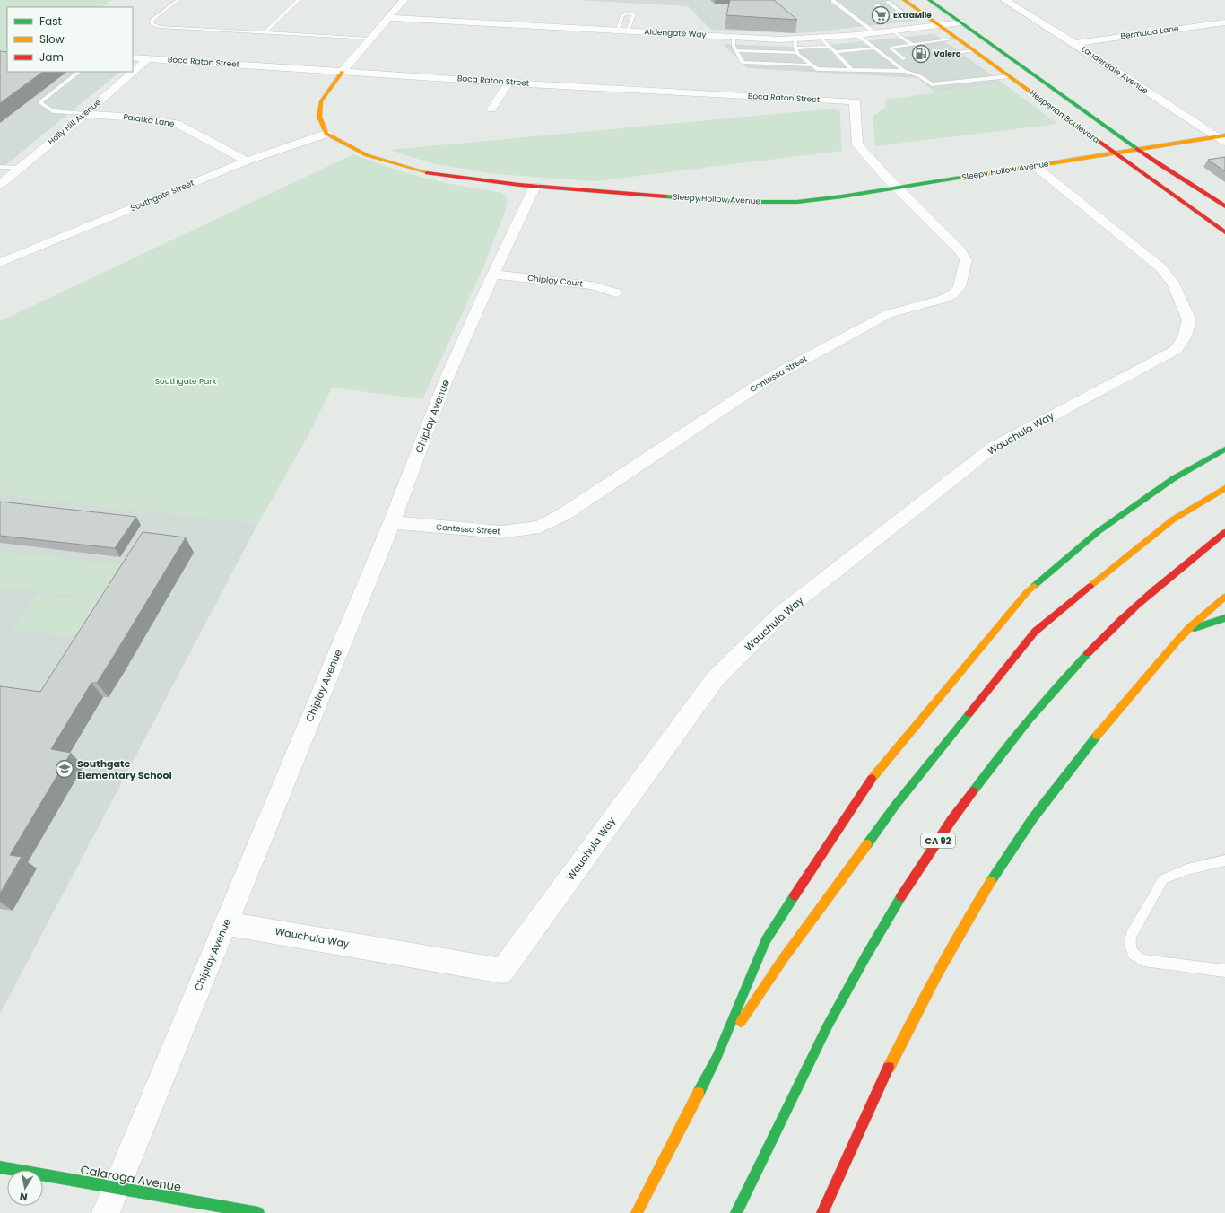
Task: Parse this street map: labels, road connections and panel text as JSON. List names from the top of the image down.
{
  "streets": {
    "main road": [
      "Hesperian Boulevard",
      "Sleepy Hollow Avenue",
      "CA 92",
      "Calaroga Avenue"
    ],
    "street": [
      "Bermuda Lane",
      "Aldengate Way",
      "Boca Raton Street",
      "Lauderdale Avenue",
      "Palatka Lane",
      "Holly Hill Avenue",
      "Southgate Street",
      "Chiplay Court",
      "Contessa Street",
      "Chiplay Avenue",
      "Wauchula Way"
    ]
  },
  "crossings": [
    ["Bermuda Lane", "Lauderdale Avenue"],
    ["Aldengate Way", "Hesperian Boulevard"],
    ["Boca Raton Street", "Holly Hill Avenue"],
    ["Boca Raton Street", "Contessa Street"],
    ["Lauderdale Avenue", "Sleepy Hollow Avenue"],
    ["Hesperian Boulevard", "Sleepy Hollow Avenue"],
    ["Palatka Lane", "Holly Hill Avenue"],
    ["Palatka Lane", "Southgate Street"],
    ["Sleepy Hollow Avenue", "Southgate Street"],
    ["Sleepy Hollow Avenue", "Contessa Street"],
    ["Sleepy Hollow Avenue", "Chiplay Avenue"],
    ["Sleepy Hollow Avenue", "Wauchula Way"],
    ["Chiplay Court", "Chiplay Avenue"],
    ["Contessa Street", "Chiplay Avenue"],
    ["Chiplay Avenue", "Wauchula Way"],
    ["Chiplay Avenue", "Calaroga Avenue"]
  ],
  "parks": ["Southgate Park"],
  "places": {
    "supermarket": ["ExtraMile"],
    "fuel station": ["Valero"],
    "school or university": ["Southgate Elementary School"]
  },
  "legend": ["Fast", "Slow", "Jam"],
  "north": "bottom"
}
